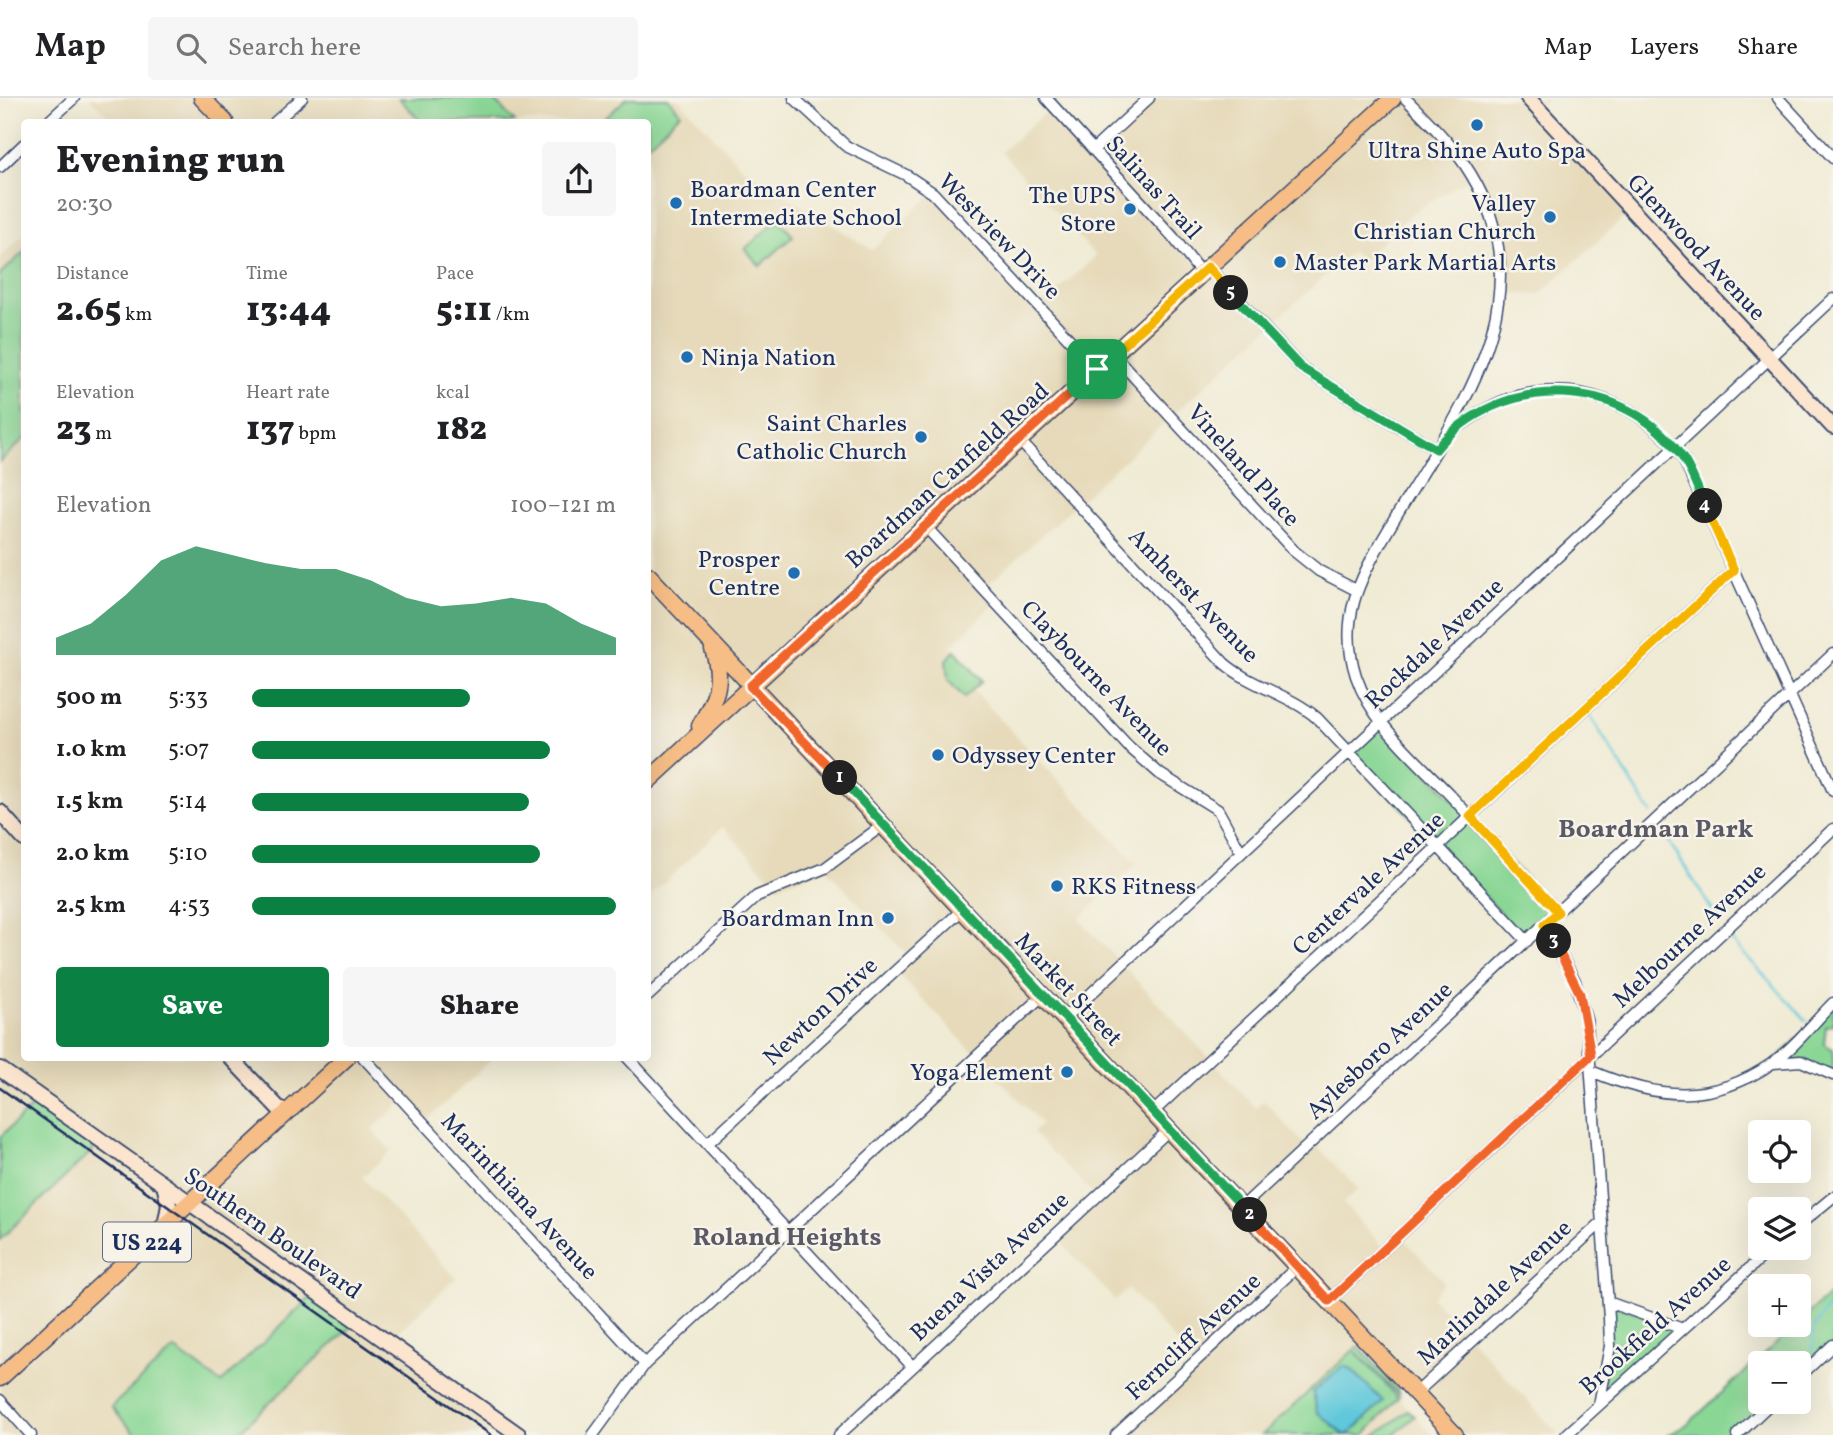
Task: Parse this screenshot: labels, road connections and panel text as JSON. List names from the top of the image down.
{
  "streets": {
    "main road": ["Boardman Canfield Road", "Market Street", "US 224"],
    "street": [
      "Salinas Trail",
      "Westview Drive",
      "Glenwood Avenue",
      "Vineland Place",
      "Amherst Avenue",
      "Rockdale Avenue",
      "Claybourne Avenue",
      "Centervale Avenue",
      "Melbourne Avenue",
      "Newton Drive",
      "Aylesboro Avenue",
      "Marinthiana Avenue",
      "Southern Boulevard",
      "Buena Vista Avenue",
      "Marlindale Avenue",
      "Brookfield Avenue",
      "Ferncliff Avenue"
    ]
  },
  "crossings": [
    ["Salinas Trail", "Boardman Canfield Road"],
    ["Westview Drive", "Boardman Canfield Road"],
    ["Glenwood Avenue", "Rockdale Avenue"],
    ["Vineland Place", "Boardman Canfield Road"],
    ["Boardman Canfield Road", "Amherst Avenue"],
    ["Boardman Canfield Road", "Claybourne Avenue"],
    ["Boardman Canfield Road", "Market Street"],
    ["Amherst Avenue", "Rockdale Avenue"],
    ["Amherst Avenue", "Centervale Avenue"],
    ["Amherst Avenue", "Aylesboro Avenue"],
    ["Rockdale Avenue", "Claybourne Avenue"],
    ["Rockdale Avenue", "Market Street"],
    ["Centervale Avenue", "Market Street"],
    ["Melbourne Avenue", "Market Street"],
    ["Market Street", "Newton Drive"],
    ["Market Street", "Aylesboro Avenue"],
    ["Market Street", "Buena Vista Avenue"],
    ["Market Street", "Marlindale Avenue"],
    ["Market Street", "Ferncliff Avenue"],
    ["Southern Boulevard", "US 224"]
  ],
  "districts": ["Boardman Park", "Roland Heights"],
  "places": [
    "Ultra Shine Auto Spa",
    "Boardman Center Intermediate School",
    "The UPS Store",
    "Valley Christian Church",
    "Master Park Martial Arts",
    "Ninja Nation",
    "Saint Charles Catholic Church",
    "Prosper Centre",
    "Odyssey Center",
    "RKS Fitness",
    "Boardman Inn",
    "Yoga Element"
  ],
  "page": {
    "header": "Map",
    "search": "Search here",
    "nav": ["Map", "Layers", "Share"],
    "heading": ["Evening run", "20:30"],
    "stats": [
      ["Distance", "2.65 km"],
      ["Time", "13:44"],
      ["Pace", "5:11 /km"],
      ["Elevation", "23 m"],
      ["Heart rate", "137 bpm"],
      ["kcal", "182"]
    ],
    "pins": [
      "5",
      "4",
      "1",
      "3",
      "2"
    ],
    "chart": ["Elevation", "100–121 m"],
    "list": [
      {
        "name": "500 m",
        "note": "5:33"
      },
      {
        "name": "1.0 km",
        "note": "5:07"
      },
      {
        "name": "1.5 km",
        "note": "5:14"
      },
      {
        "name": "2.0 km",
        "note": "5:10"
      },
      {
        "name": "2.5 km",
        "note": "4:53"
      }
    ],
    "buttons": ["Save", "Share"],
    "map_buttons": ["+", "−"]
  }
}
